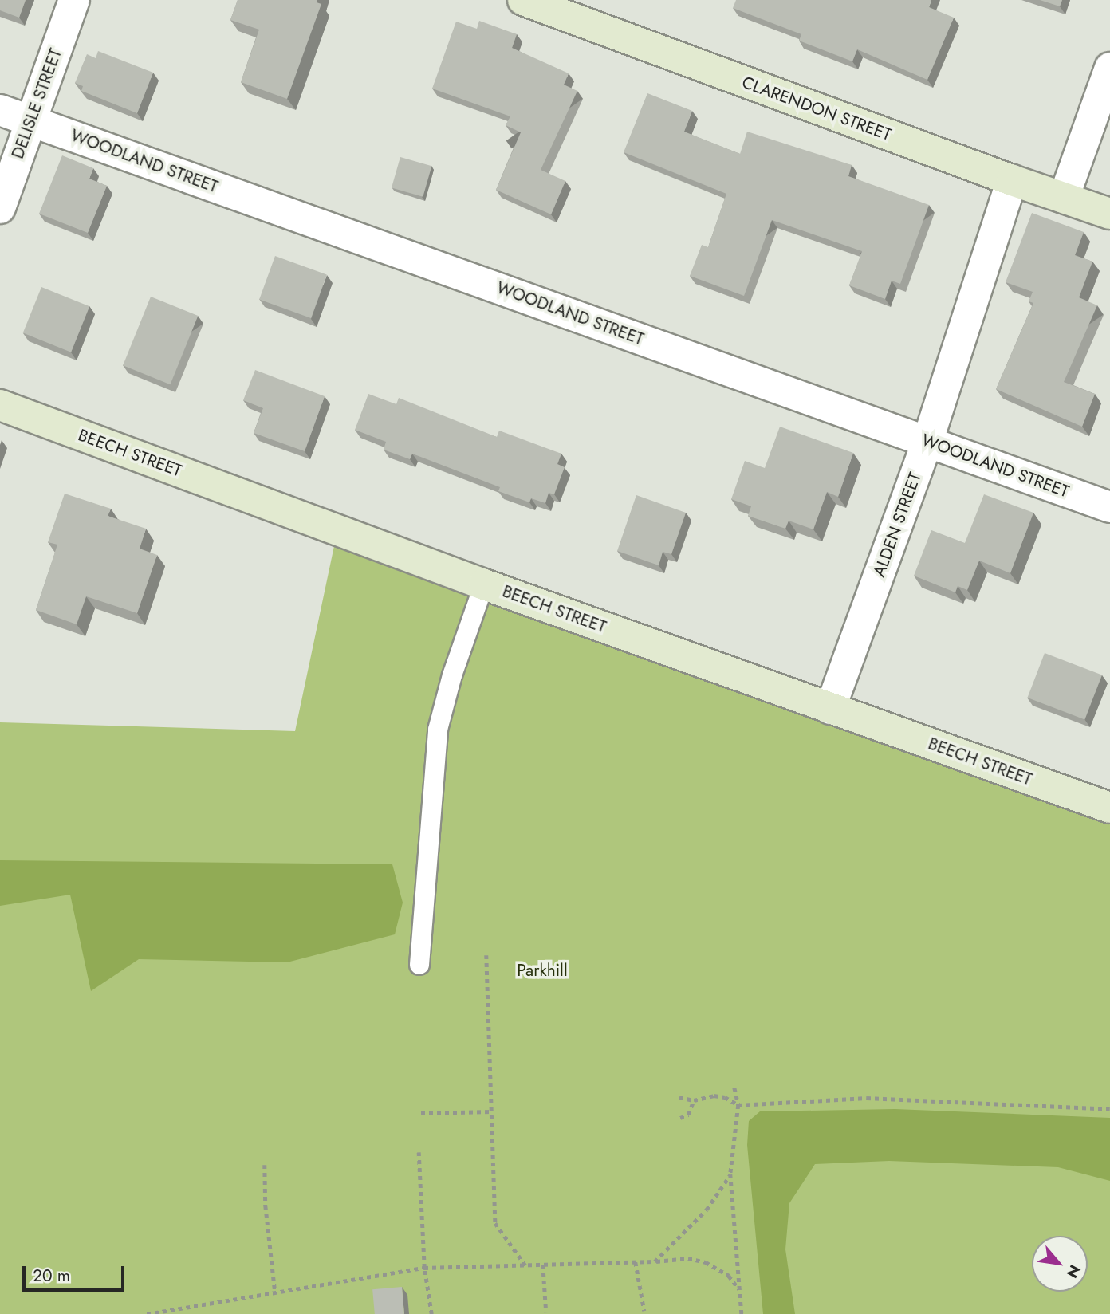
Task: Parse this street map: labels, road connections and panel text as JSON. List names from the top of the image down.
{
  "streets": {
    "street": [
      "DELISLE STREET",
      "CLARENDON STREET",
      "WOODLAND STREET",
      "BEECH STREET",
      "ALDEN STREET"
    ]
  },
  "crossings": [
    ["DELISLE STREET", "WOODLAND STREET"],
    ["CLARENDON STREET", "ALDEN STREET"],
    ["WOODLAND STREET", "ALDEN STREET"],
    ["BEECH STREET", "ALDEN STREET"]
  ],
  "parks": ["Parkhill"],
  "scale_bar": "20 m",
  "north": "bottom right"
}
